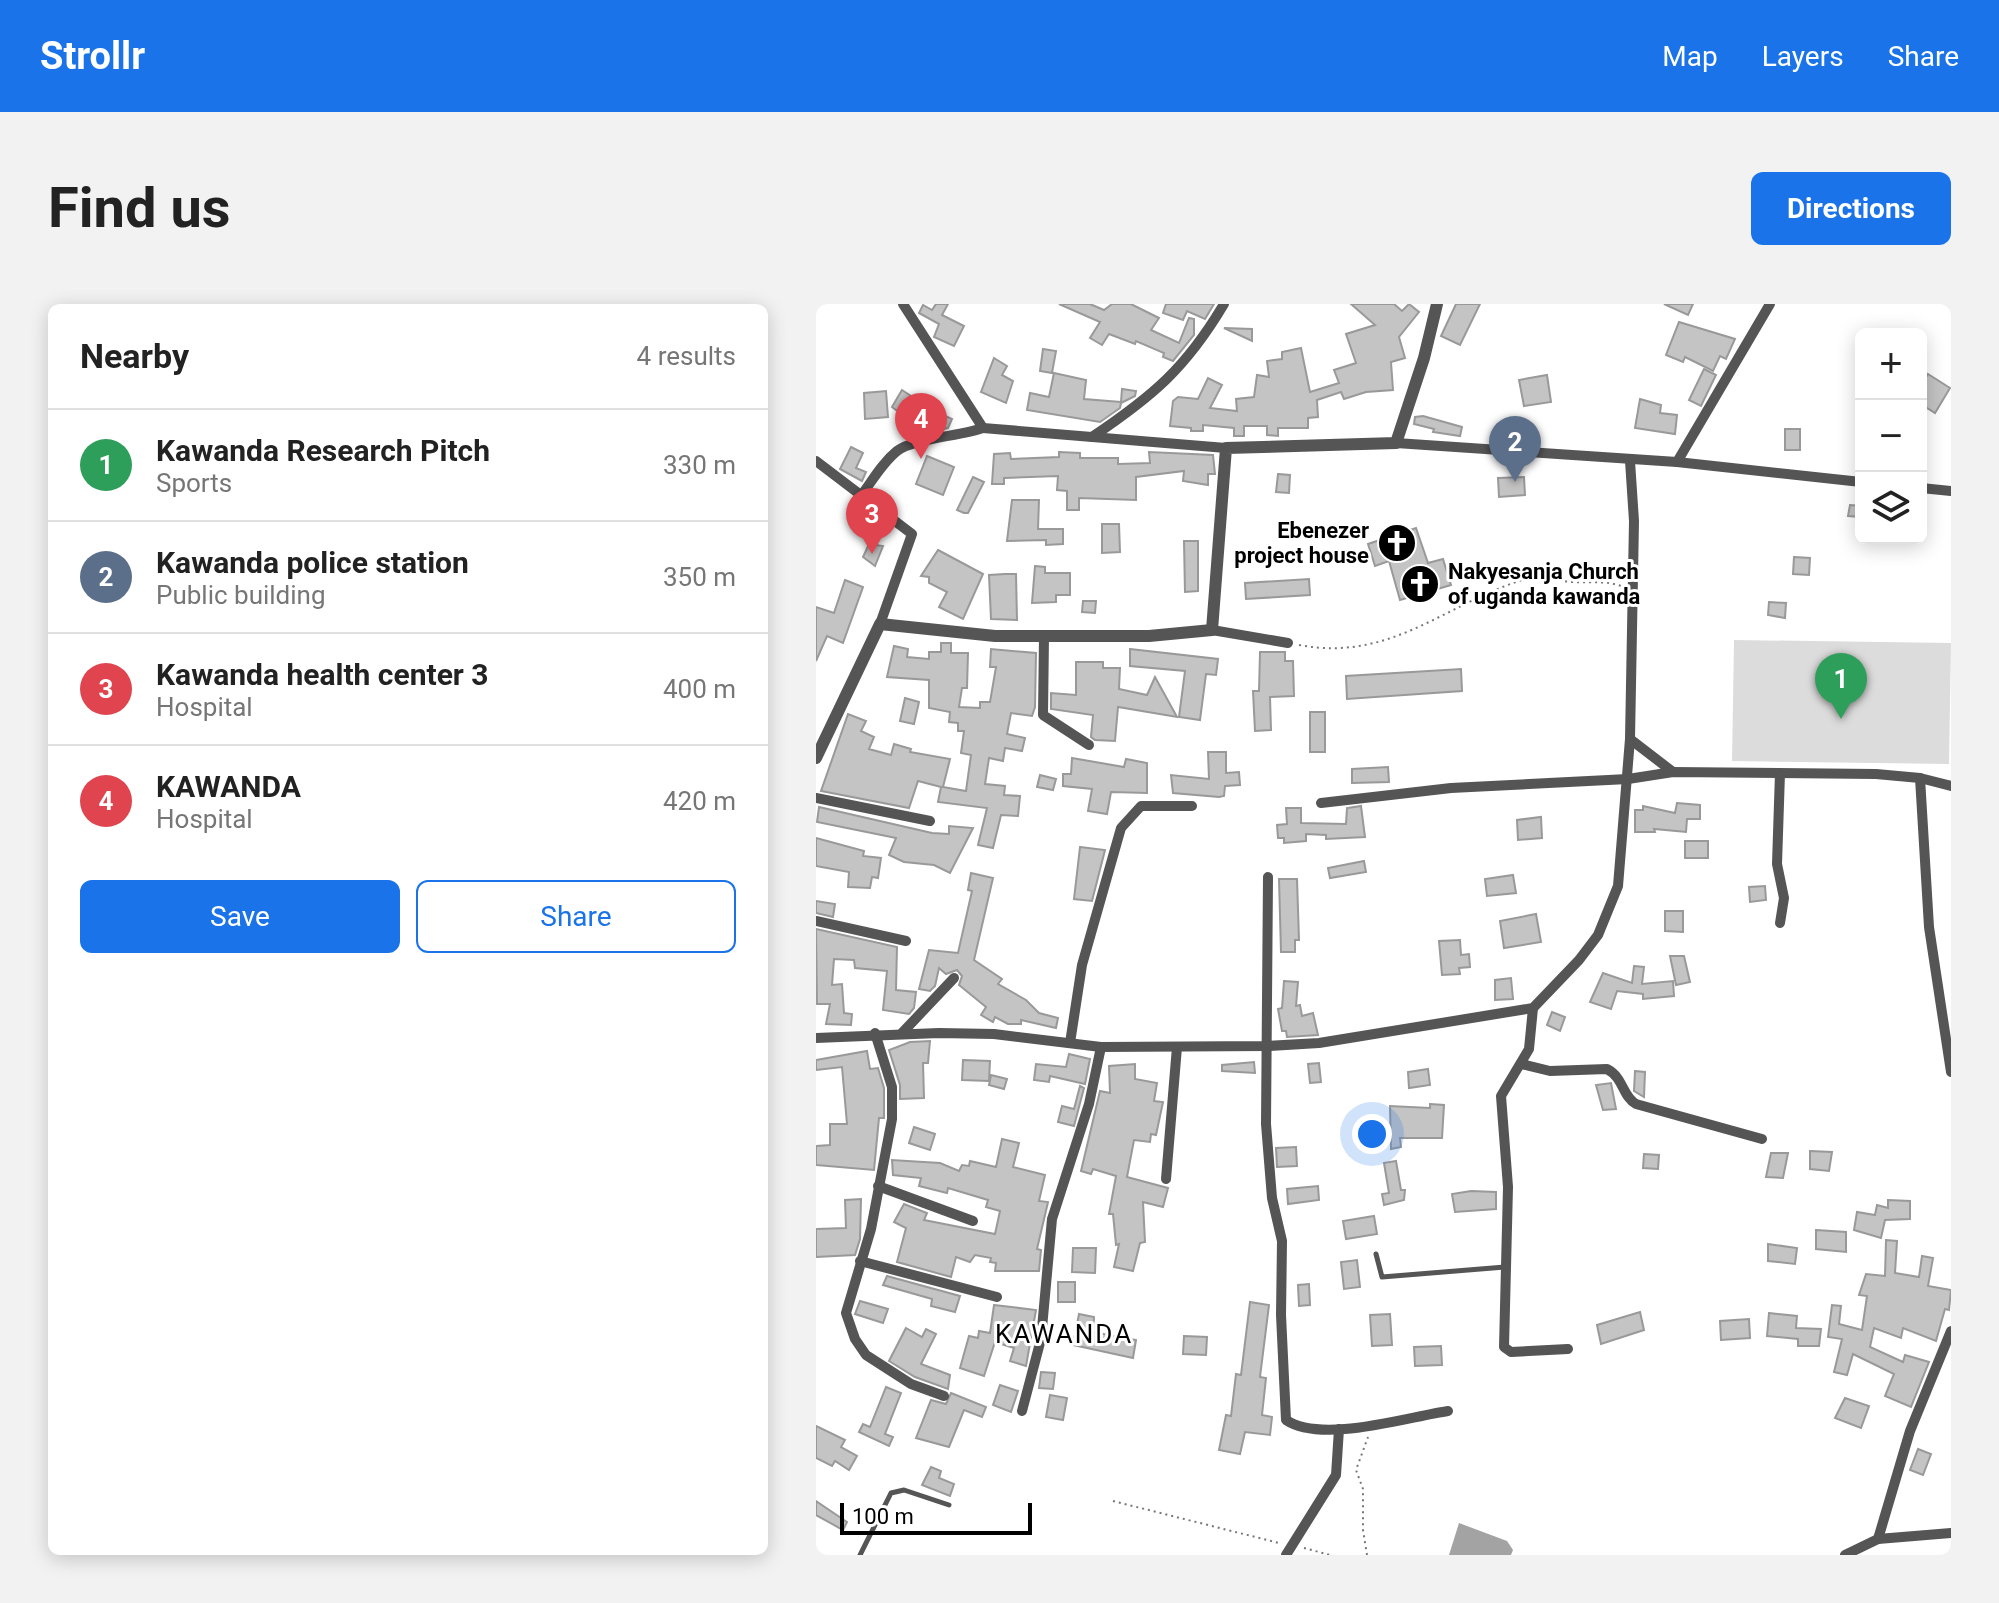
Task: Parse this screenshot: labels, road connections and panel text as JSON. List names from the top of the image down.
{
  "districts": ["KAWANDA"],
  "places": {
    "church": ["Ebenezer project house", "Nakyesanja Church of uganda kawanda"]
  },
  "scale_bar": "100 m",
  "page": {
    "header": "Strollr",
    "nav": ["Map", "Layers", "Share"],
    "buttons": [
      "Directions",
      ["Save", "Share"]
    ],
    "title": "Find us",
    "heading": ["Nearby", "4 results"],
    "map_buttons": ["+", "−"],
    "pins": [
      "4",
      "2",
      "3",
      "1"
    ],
    "list": [
      {
        "mark": "1",
        "name": "Kawanda Research Pitch",
        "note": "Sports",
        "value": "330 m"
      },
      {
        "mark": "2",
        "name": "Kawanda police station",
        "note": "Public building",
        "value": "350 m"
      },
      {
        "mark": "3",
        "name": "Kawanda health center 3",
        "note": "Hospital",
        "value": "400 m"
      },
      {
        "mark": "4",
        "name": "KAWANDA",
        "note": "Hospital",
        "value": "420 m"
      }
    ],
    "scale": "100 m"
  }
}
